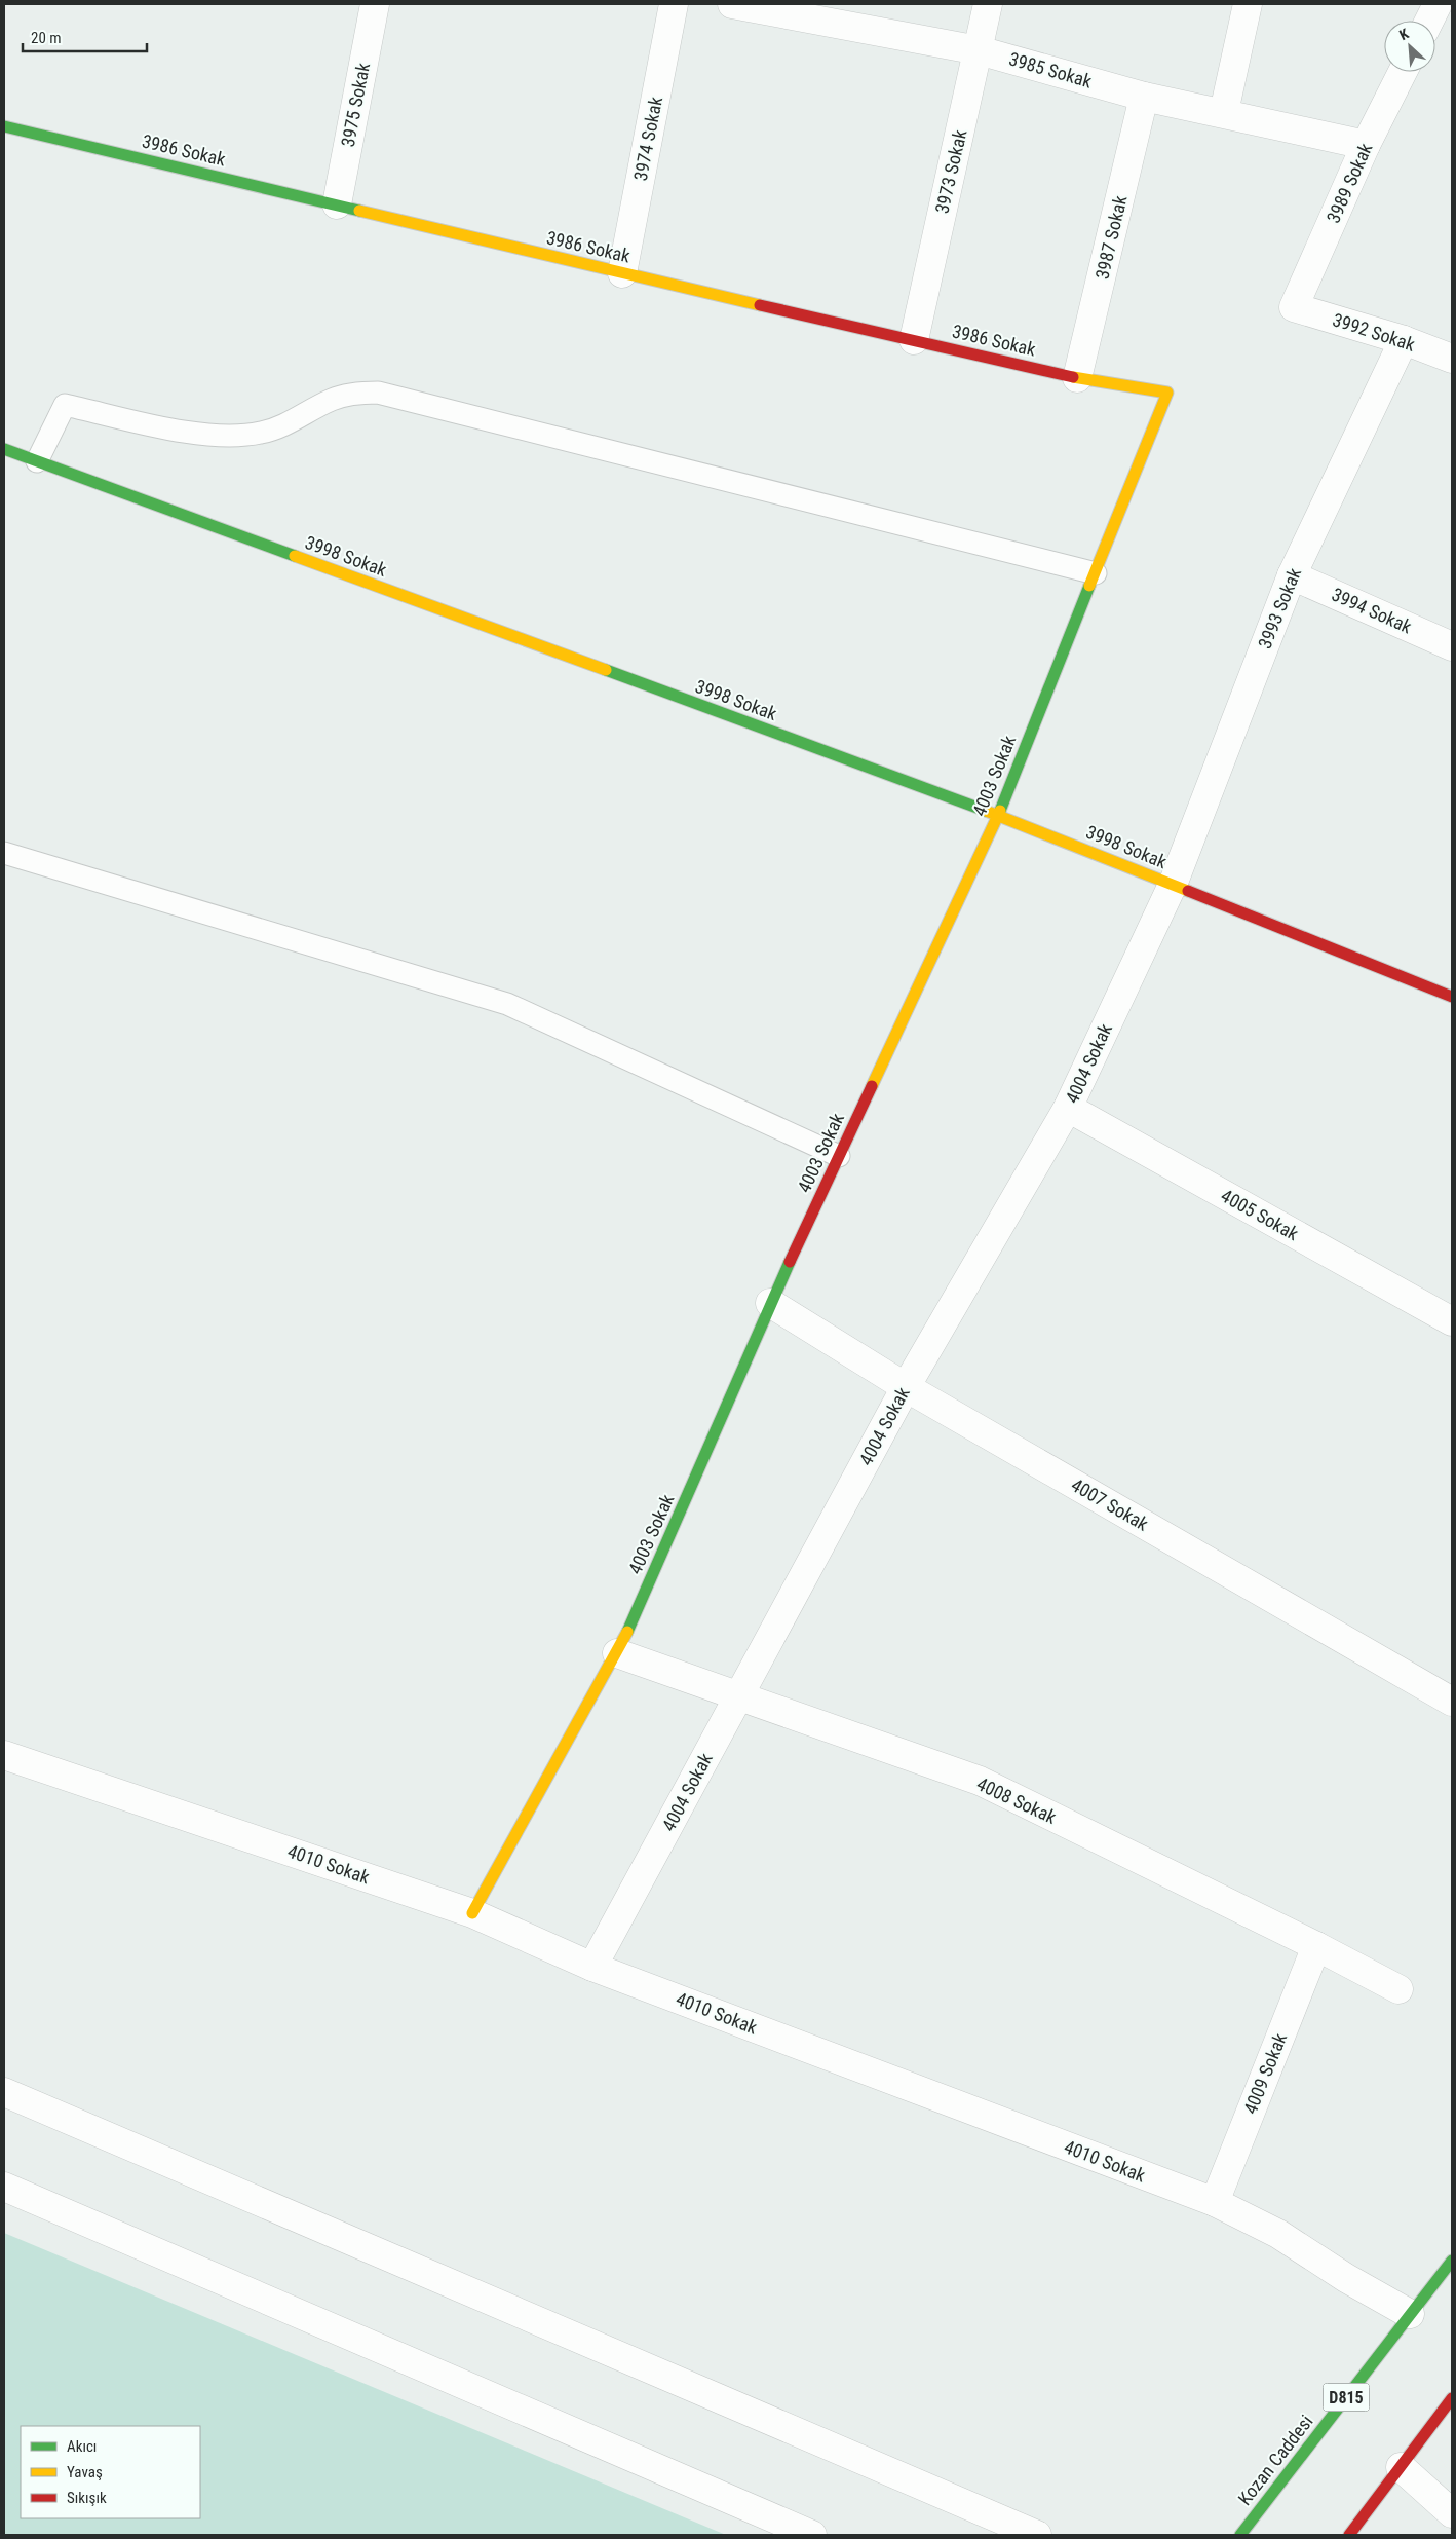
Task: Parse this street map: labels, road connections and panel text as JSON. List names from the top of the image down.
{
  "streets": {
    "main road": [
      "3986 Sokak",
      "3998 Sokak",
      "4003 Sokak",
      "D815",
      "Kozan Caddesi"
    ],
    "street": [
      "3985 Sokak",
      "3975 Sokak",
      "3974 Sokak",
      "3973 Sokak",
      "3989 Sokak",
      "3987 Sokak",
      "3992 Sokak",
      "3993 Sokak",
      "3994 Sokak",
      "4004 Sokak",
      "4005 Sokak",
      "4007 Sokak",
      "4008 Sokak",
      "4010 Sokak",
      "4009 Sokak"
    ]
  },
  "crossings": [
    ["3985 Sokak", "3973 Sokak"],
    ["3985 Sokak", "3989 Sokak"],
    ["3985 Sokak", "3987 Sokak"],
    ["3975 Sokak", "3986 Sokak"],
    ["3974 Sokak", "3986 Sokak"],
    ["3986 Sokak", "3973 Sokak"],
    ["3986 Sokak", "3987 Sokak"],
    ["3986 Sokak", "4003 Sokak"],
    ["3989 Sokak", "3992 Sokak"],
    ["3992 Sokak", "3993 Sokak"],
    ["3998 Sokak", "3993 Sokak"],
    ["3998 Sokak", "4003 Sokak"],
    ["3998 Sokak", "4004 Sokak"],
    ["3993 Sokak", "3994 Sokak"],
    ["3993 Sokak", "4004 Sokak"],
    ["4003 Sokak", "4007 Sokak"],
    ["4003 Sokak", "4008 Sokak"],
    ["4003 Sokak", "4010 Sokak"],
    ["4004 Sokak", "4005 Sokak"],
    ["4004 Sokak", "4007 Sokak"],
    ["4004 Sokak", "4008 Sokak"],
    ["4004 Sokak", "4010 Sokak"],
    ["4008 Sokak", "4009 Sokak"],
    ["4010 Sokak", "4009 Sokak"],
    ["4010 Sokak", "Kozan Caddesi"]
  ],
  "legend": ["Akıcı", "Yavaş", "Sıkışık"],
  "scale_bar": "20 m",
  "north": "top left"
}
